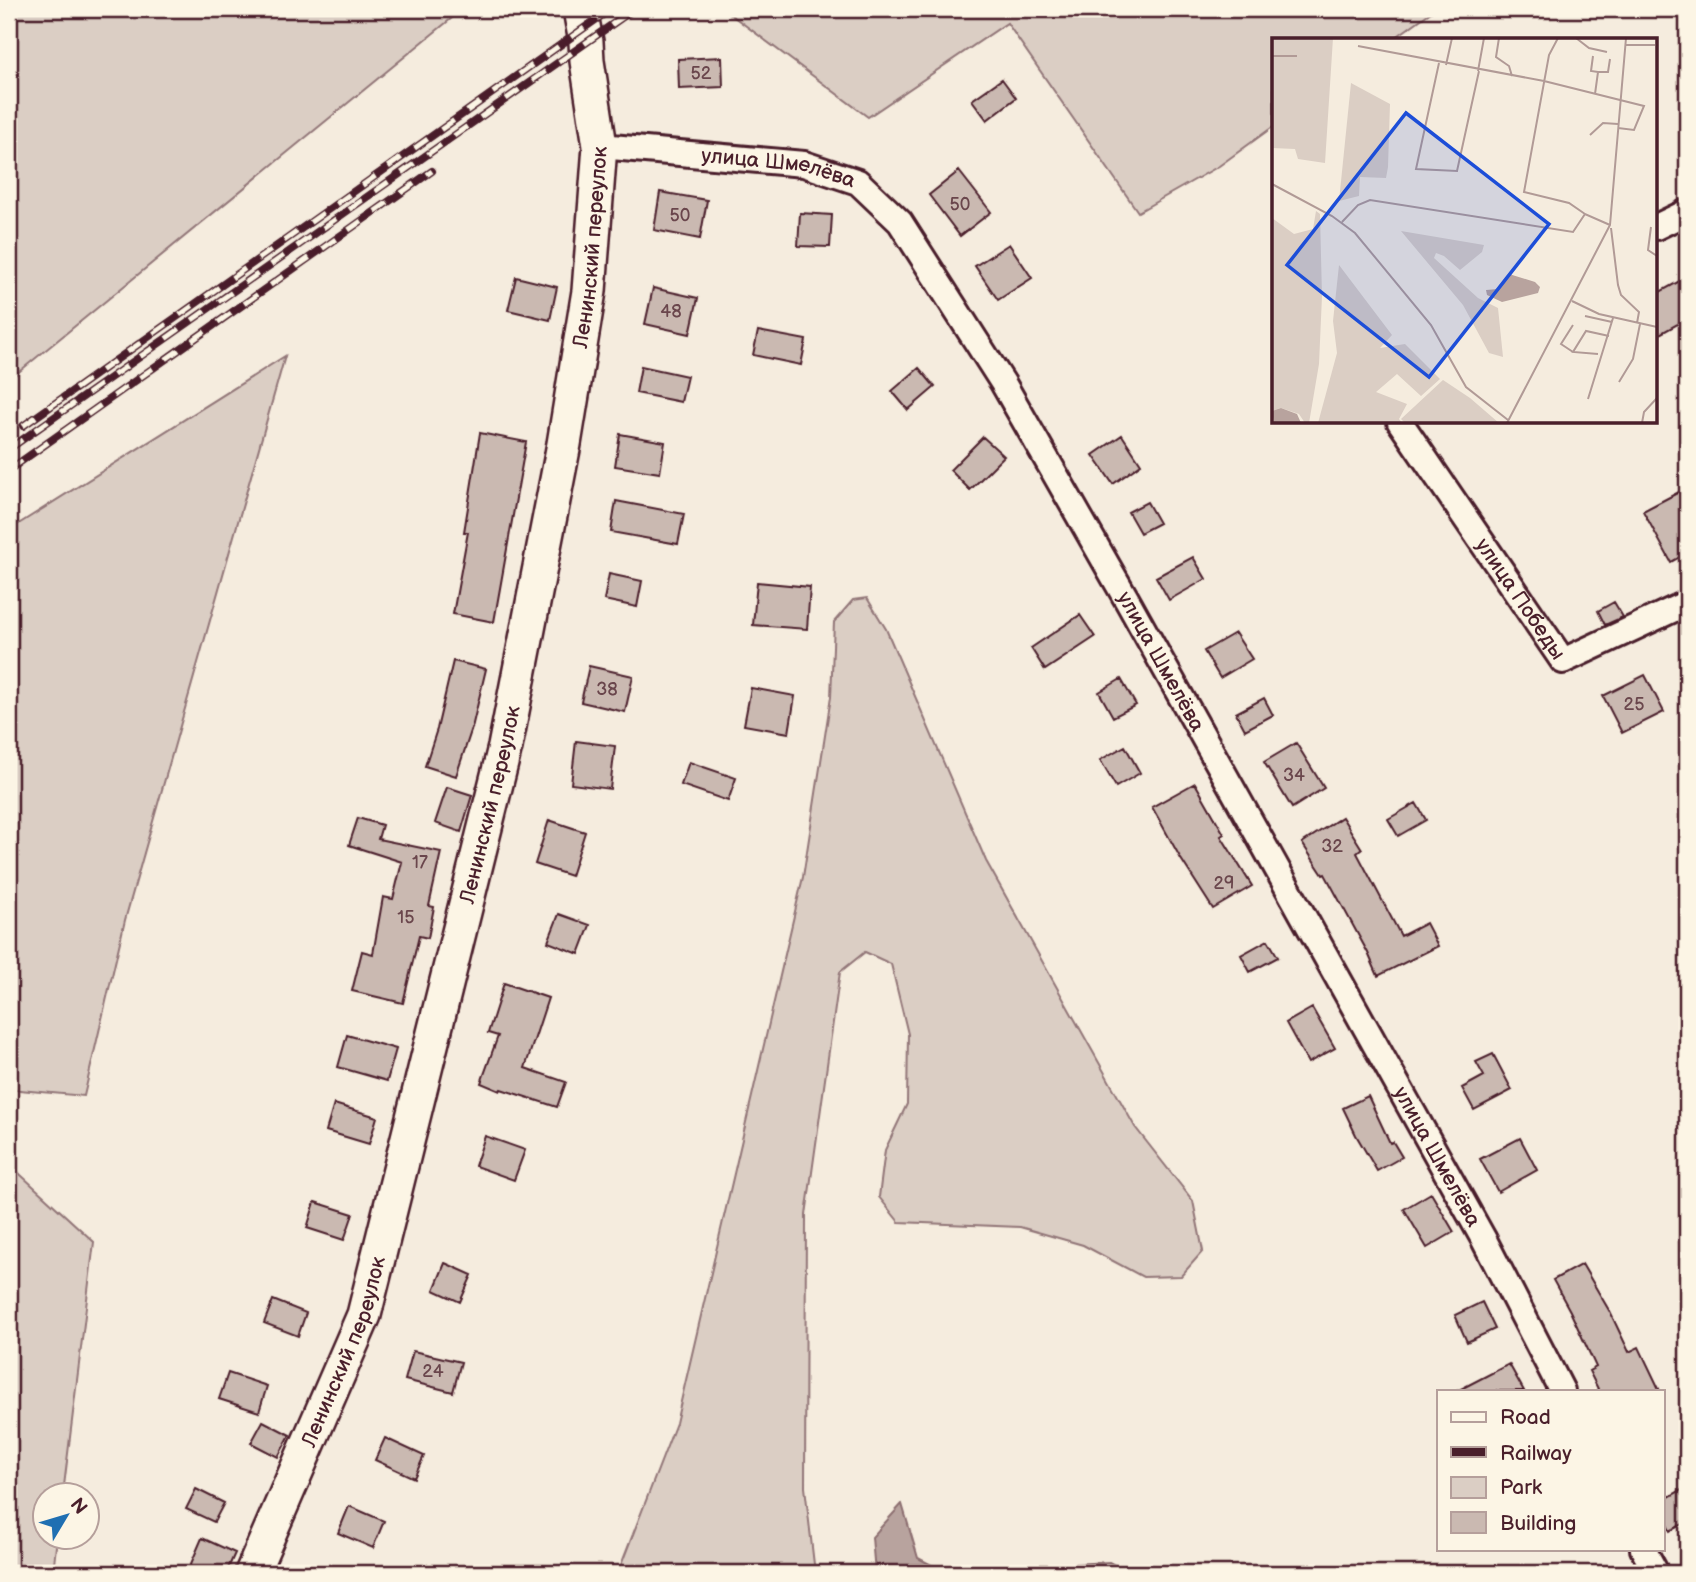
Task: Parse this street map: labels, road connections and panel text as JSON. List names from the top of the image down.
{
  "streets": {
    "main road": ["Ленинский переулок"],
    "street": ["улица Шмелёва", "улица Победы"]
  },
  "crossings": [
    ["улица Шмелёва", "Ленинский переулок"]
  ],
  "house_numbers": [
    "52",
    "50",
    "50",
    "48",
    "38",
    "25",
    "34",
    "32",
    "17",
    "29",
    "15",
    "24"
  ],
  "legend": [
    "Road",
    "Railway",
    "Park",
    "Building"
  ],
  "north": "top right"
}
